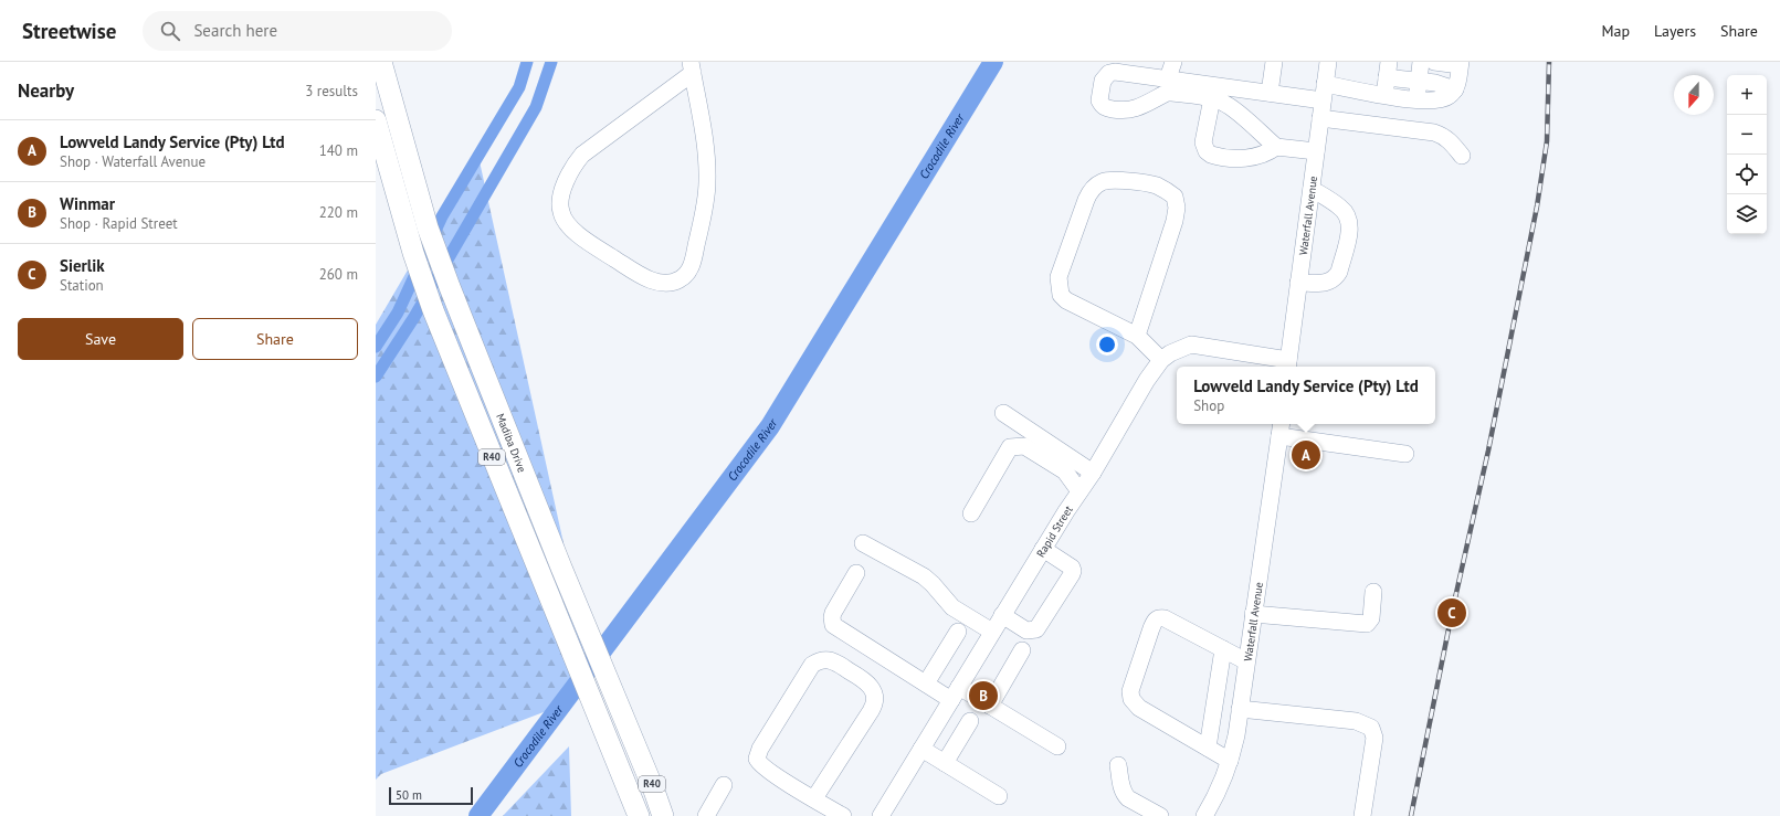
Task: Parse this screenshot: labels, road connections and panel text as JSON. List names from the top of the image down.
{
  "streets": {
    "main road": ["Madiba Drive", "R40"],
    "street": ["Waterfall Avenue", "Rapid Street"]
  },
  "crossings": [
    ["Waterfall Avenue", "Rapid Street"]
  ],
  "water": ["Crocodile River"],
  "scale_bar": "50 m",
  "north": "bottom",
  "page": {
    "header": "Streetwise",
    "search": "Search here",
    "nav": ["Map", "Layers", "Share"],
    "heading": ["Nearby", "3 results"],
    "map_buttons": ["+", "−"],
    "list": [
      {
        "mark": "A",
        "name": "Lowveld Landy Service (Pty) Ltd",
        "note": "Shop · Waterfall Avenue",
        "value": "140 m"
      },
      {
        "mark": "B",
        "name": "Winmar",
        "note": "Shop · Rapid Street",
        "value": "220 m"
      },
      {
        "mark": "C",
        "name": "Sierlik",
        "note": "Station",
        "value": "260 m"
      }
    ],
    "buttons": ["Save", "Share"],
    "popup": ["Lowveld Landy Service (Pty) Ltd", "Shop"],
    "pins": ["A", "C", "B"],
    "scale": "50 m"
  }
}
